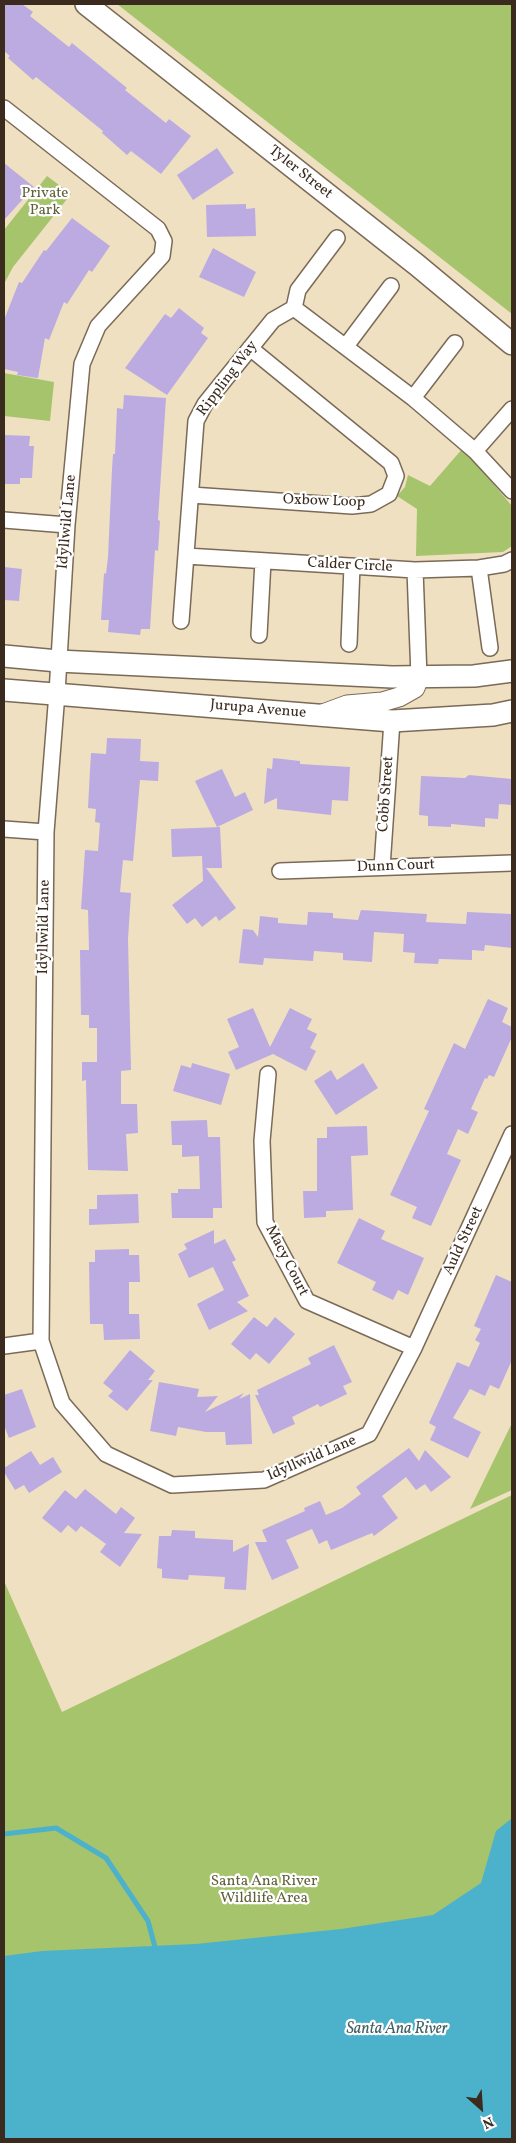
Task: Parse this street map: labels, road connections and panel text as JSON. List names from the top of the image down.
{
  "streets": {
    "main road": ["Tyler Street", "Jurupa Avenue"],
    "street": [
      "Rippling Way",
      "Oxbow Loop",
      "Idyllwild Lane",
      "Calder Circle",
      "Cobb Street",
      "Dunn Court",
      "Auld Street",
      "Macy Court"
    ]
  },
  "crossings": [
    ["Rippling Way", "Oxbow Loop"],
    ["Rippling Way", "Calder Circle"],
    ["Idyllwild Lane", "Jurupa Avenue"],
    ["Idyllwild Lane", "Auld Street"],
    ["Idyllwild Lane", "Macy Court"],
    ["Jurupa Avenue", "Cobb Street"],
    ["Cobb Street", "Dunn Court"],
    ["Auld Street", "Macy Court"]
  ],
  "water": ["Santa Ana River"],
  "parks": ["Private Park", "Santa Ana River Wildlife Area"],
  "north": "bottom right"
}
